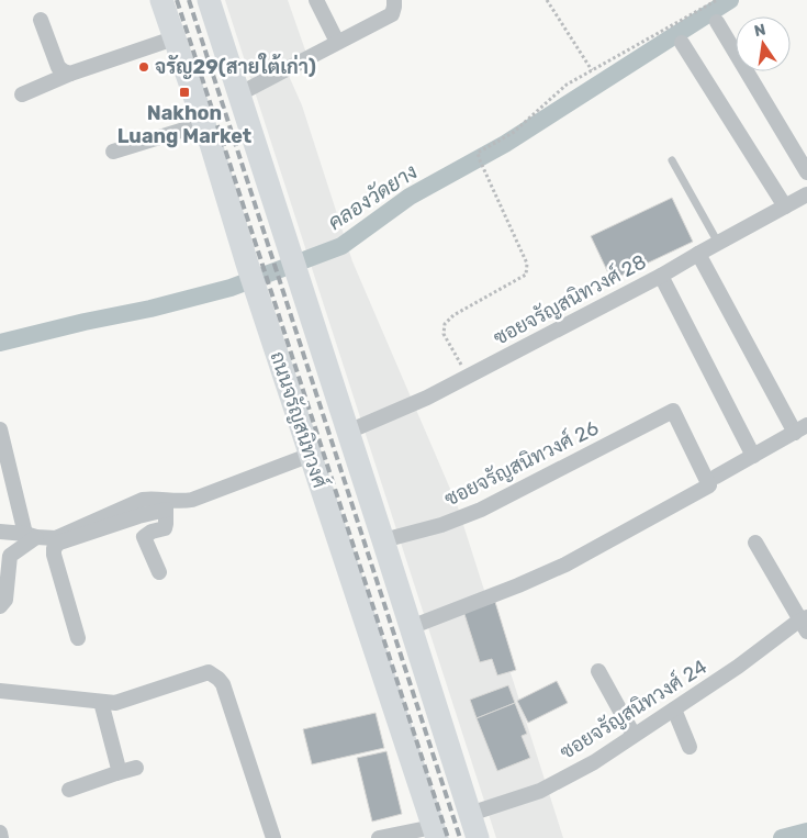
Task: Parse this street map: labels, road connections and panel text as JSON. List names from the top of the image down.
{
  "streets": {
    "main road": ["ถนนจรัญสนิทวงศ์"],
    "street": ["ซอยจรัญสนิทวงศ์ 28", "ซอยจรัญสนิทวงศ์ 26", "ซอยจรัญสนิทวงศ์ 24"]
  },
  "water": ["คลองวัดยาง"],
  "places": {
    "other": ["จรัญ29(สายใต้เก่า)"],
    "transit": ["Nakhon Luang Market"]
  },
  "north": "top"
}
